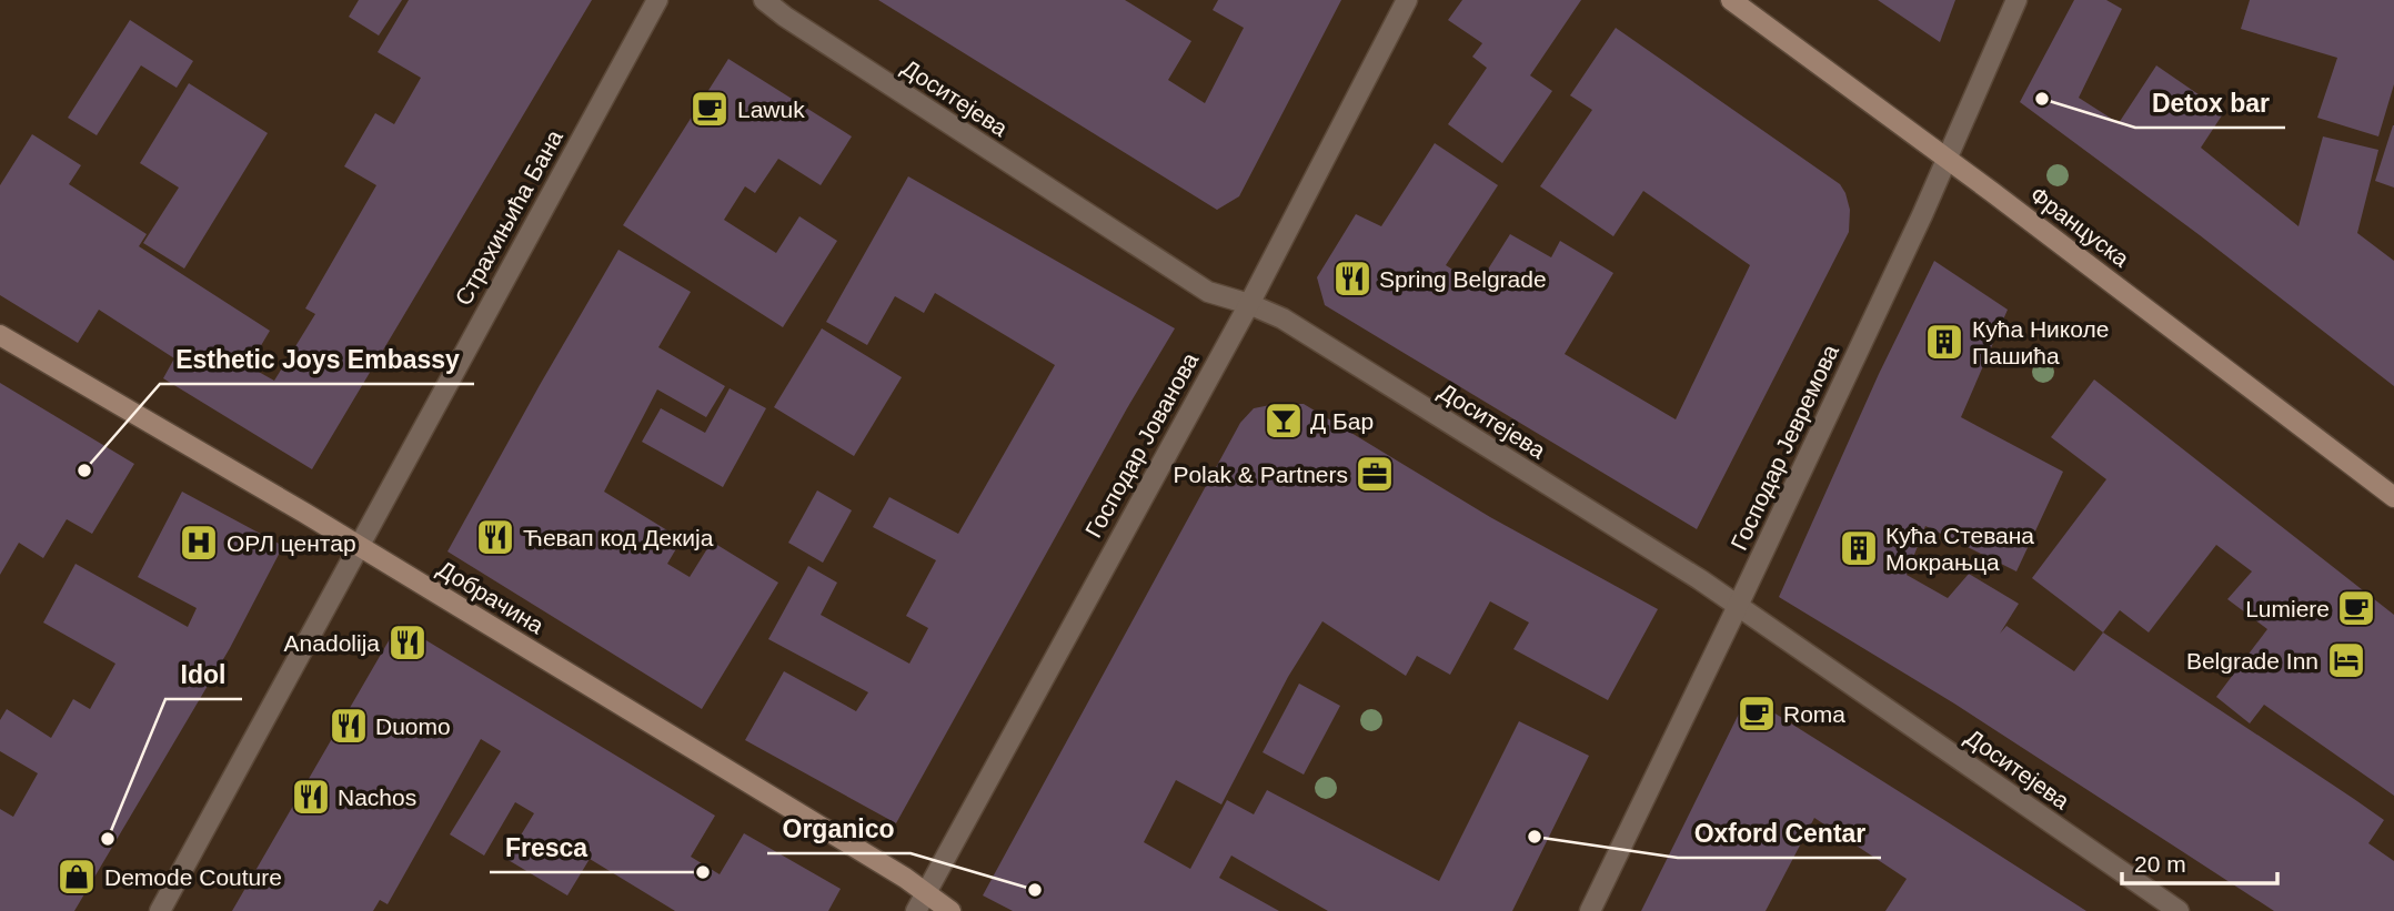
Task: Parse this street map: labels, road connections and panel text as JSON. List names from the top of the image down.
{
  "streets": {
    "street": [
      "Доситејева",
      "Страхињића Бана",
      "Француска",
      "Господар Јованова",
      "Господар Јевремова",
      "Добрачина"
    ]
  },
  "crossings": [
    ["Доситејева", "Господар Јованова"],
    ["Доситејева", "Господар Јевремова"],
    ["Страхињића Бана", "Добрачина"],
    ["Француска", "Господар Јевремова"],
    ["Господар Јованова", "Добрачина"]
  ],
  "places": {
    "other": [
      "Detox bar",
      "Esthetic Joys Embassy",
      "Oxford Centar",
      "Idol",
      "Fresca",
      "Organico"
    ],
    "cafe": ["Lawuk", "Lumiere", "Roma"],
    "restaurant": [
      "Spring Belgrade",
      "Ћевап код Декија",
      "Anadolija",
      "Duomo",
      "Nachos"
    ],
    "building": ["Кућа Николе Пашића", "Кућа Стевана Мокрањца"],
    "bar": ["Д Бар"],
    "office": ["Polak & Partners"],
    "hospital": ["ОРЛ центар"],
    "hotel": ["Belgrade Inn"],
    "shop": ["Demode Couture"]
  },
  "scale_bar": "20 m"
}
